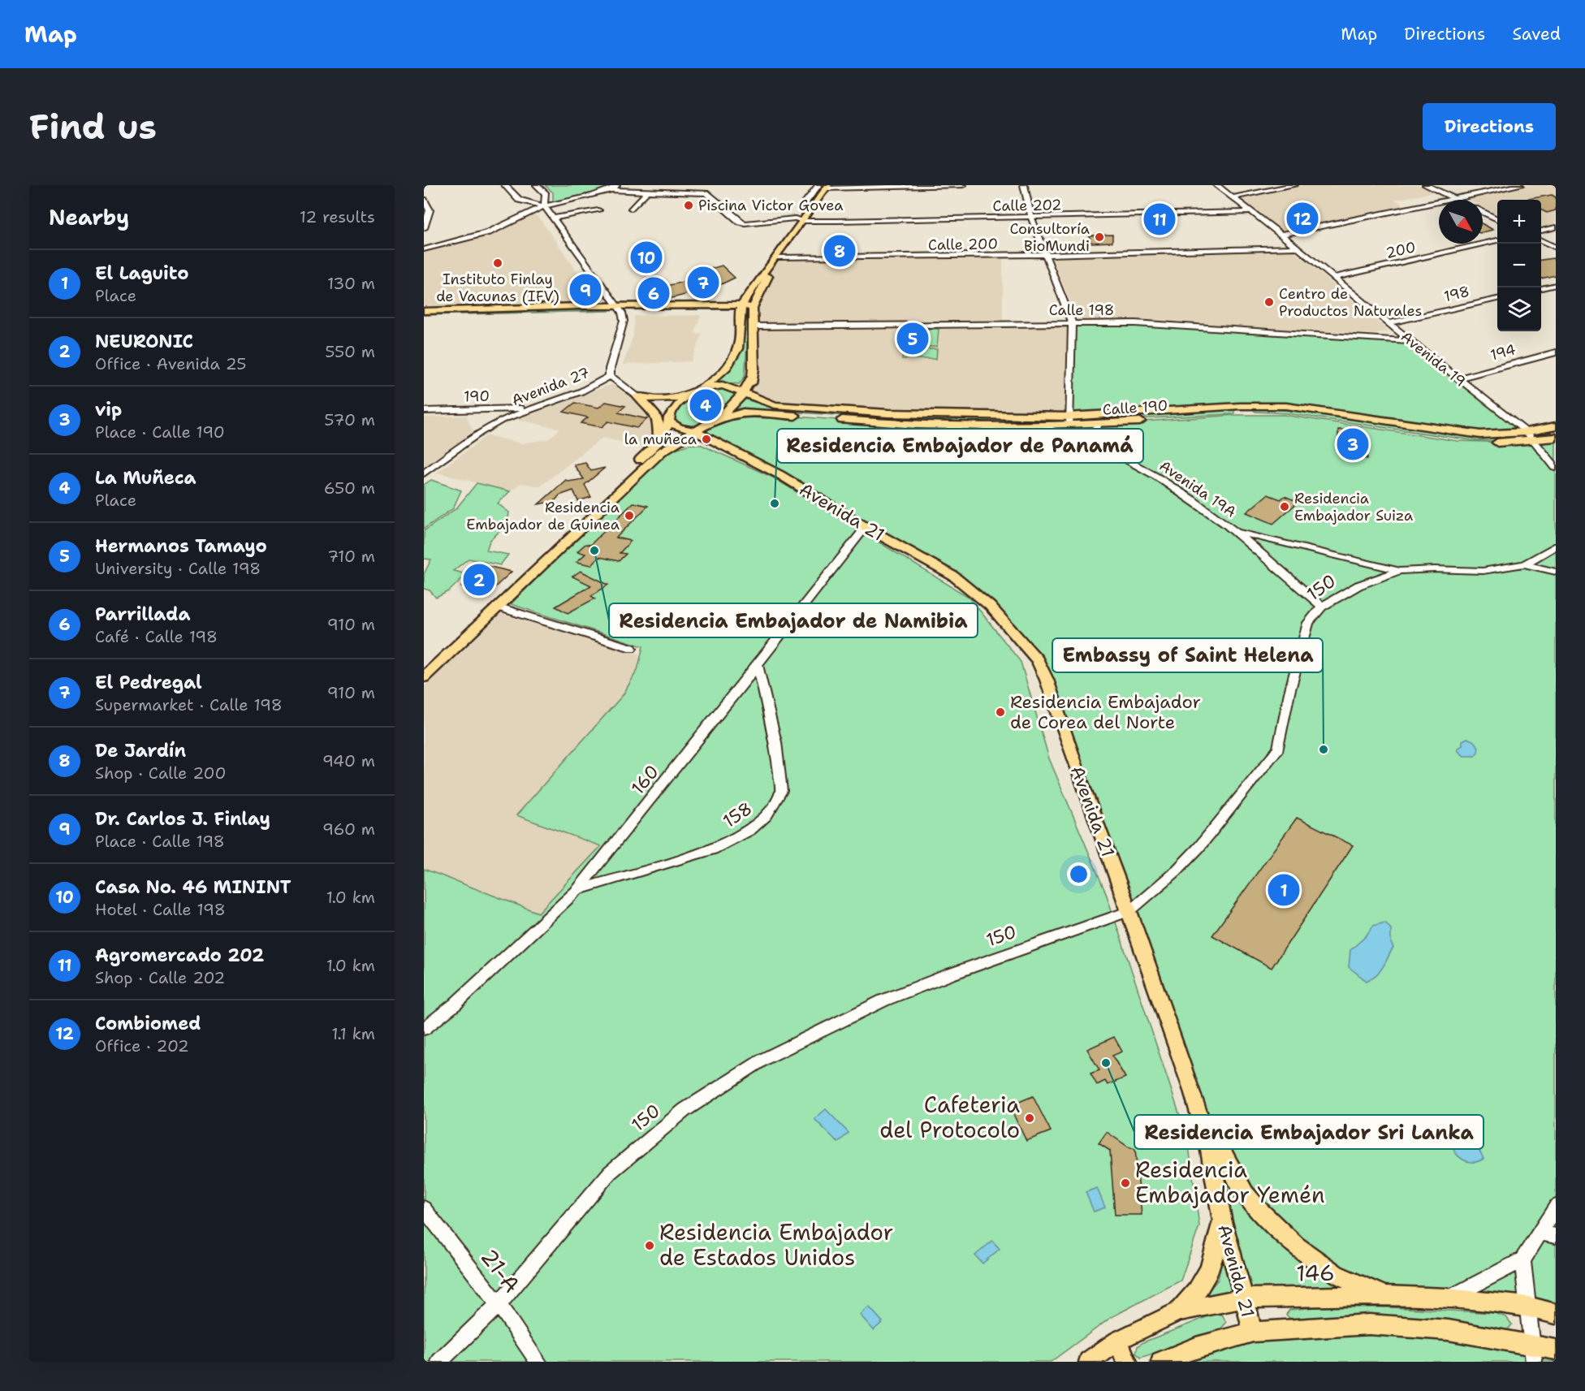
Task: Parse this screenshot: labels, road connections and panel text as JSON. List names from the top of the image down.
{
  "streets": {
    "main road": ["Calle 190", "Avenida 21", "146"],
    "street": [
      "Calle 202",
      "Calle 200",
      "200",
      "198",
      "Calle 198",
      "194",
      "Avenida 19",
      "Avenida 27",
      "190",
      "Avenida 19A",
      "150",
      "160",
      "158",
      "21-A"
    ]
  },
  "crossings": [
    ["Calle 202", "Avenida 19"],
    ["Calle 200", "Avenida 19"],
    ["200", "Avenida 19"],
    ["198", "Avenida 19"],
    ["Calle 198", "Avenida 19"],
    ["194", "Avenida 19"],
    ["Avenida 19", "Calle 190"],
    ["Avenida 27", "190"],
    ["Calle 190", "Avenida 19A"],
    ["Avenida 19A", "150"],
    ["Avenida 21", "150"],
    ["Avenida 21", "160"],
    ["Avenida 21", "146"],
    ["150", "21-A"],
    ["160", "158"]
  ],
  "places": [
    "Piscina Victor Govea",
    "Consultoría BioMundi",
    "Instituto Finlay de Vacunas (IFV)",
    "Centro de Productos Naturales",
    "la muñeca",
    "Residencia Embajador de Panamá",
    "Residencia Embajador Suiza",
    "Residencia Embajador de Guinea",
    "Residencia Embajador de Namibia",
    "Residencia Embajador de Corea del Norte",
    "Embassy of Saint Helena",
    "Residencia Embajador Sri Lanka",
    "Cafeteria del Protocolo",
    "Residencia Embajador Yemén",
    "Residencia Embajador de Estados Unidos"
  ],
  "north": "bottom right",
  "page": {
    "header": "Map",
    "nav": ["Map", "Directions", "Saved"],
    "buttons": "Directions",
    "title": "Find us",
    "heading": ["Nearby", "12 results"],
    "map_buttons": ["+", "−"],
    "pins": [
      "12",
      "11",
      "8",
      "10",
      "7",
      "9",
      "6",
      "5",
      "4",
      "3",
      "2",
      "1"
    ],
    "list": [
      {
        "mark": "1",
        "name": "El Laguito",
        "note": "Place",
        "value": "130 m"
      },
      {
        "mark": "2",
        "name": "NEURONIC",
        "note": "Office · Avenida 25",
        "value": "550 m"
      },
      {
        "mark": "3",
        "name": "vip",
        "note": "Place · Calle 190",
        "value": "570 m"
      },
      {
        "mark": "4",
        "name": "La Muñeca",
        "note": "Place",
        "value": "650 m"
      },
      {
        "mark": "5",
        "name": "Hermanos Tamayo",
        "note": "University · Calle 198",
        "value": "710 m"
      },
      {
        "mark": "6",
        "name": "Parrillada",
        "note": "Café · Calle 198",
        "value": "910 m"
      },
      {
        "mark": "7",
        "name": "El Pedregal",
        "note": "Supermarket · Calle 198",
        "value": "910 m"
      },
      {
        "mark": "8",
        "name": "De Jardín",
        "note": "Shop · Calle 200",
        "value": "940 m"
      },
      {
        "mark": "9",
        "name": "Dr. Carlos J. Finlay",
        "note": "Place · Calle 198",
        "value": "960 m"
      },
      {
        "mark": "10",
        "name": "Casa No. 46 MININT",
        "note": "Hotel · Calle 198",
        "value": "1.0 km"
      },
      {
        "mark": "11",
        "name": "Agromercado 202",
        "note": "Shop · Calle 202",
        "value": "1.0 km"
      },
      {
        "mark": "12",
        "name": "Combiomed",
        "note": "Office · 202",
        "value": "1.1 km"
      }
    ]
  }
}
